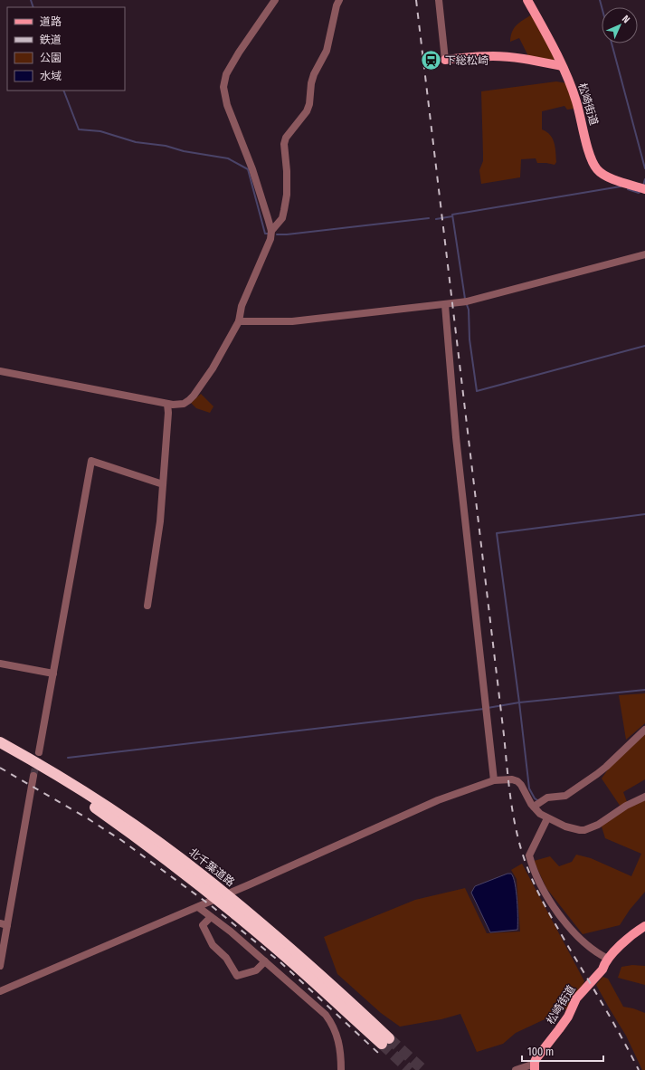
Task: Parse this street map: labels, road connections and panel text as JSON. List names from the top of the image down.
{
  "streets": {
    "highway": ["北千葉道路"],
    "main road": ["松崎街道"]
  },
  "places": {
    "station": ["下総松崎"]
  },
  "legend": [
    "道路",
    "鉄道",
    "公園",
    "水域"
  ],
  "scale_bar": "100 m",
  "north": "top right"
}
